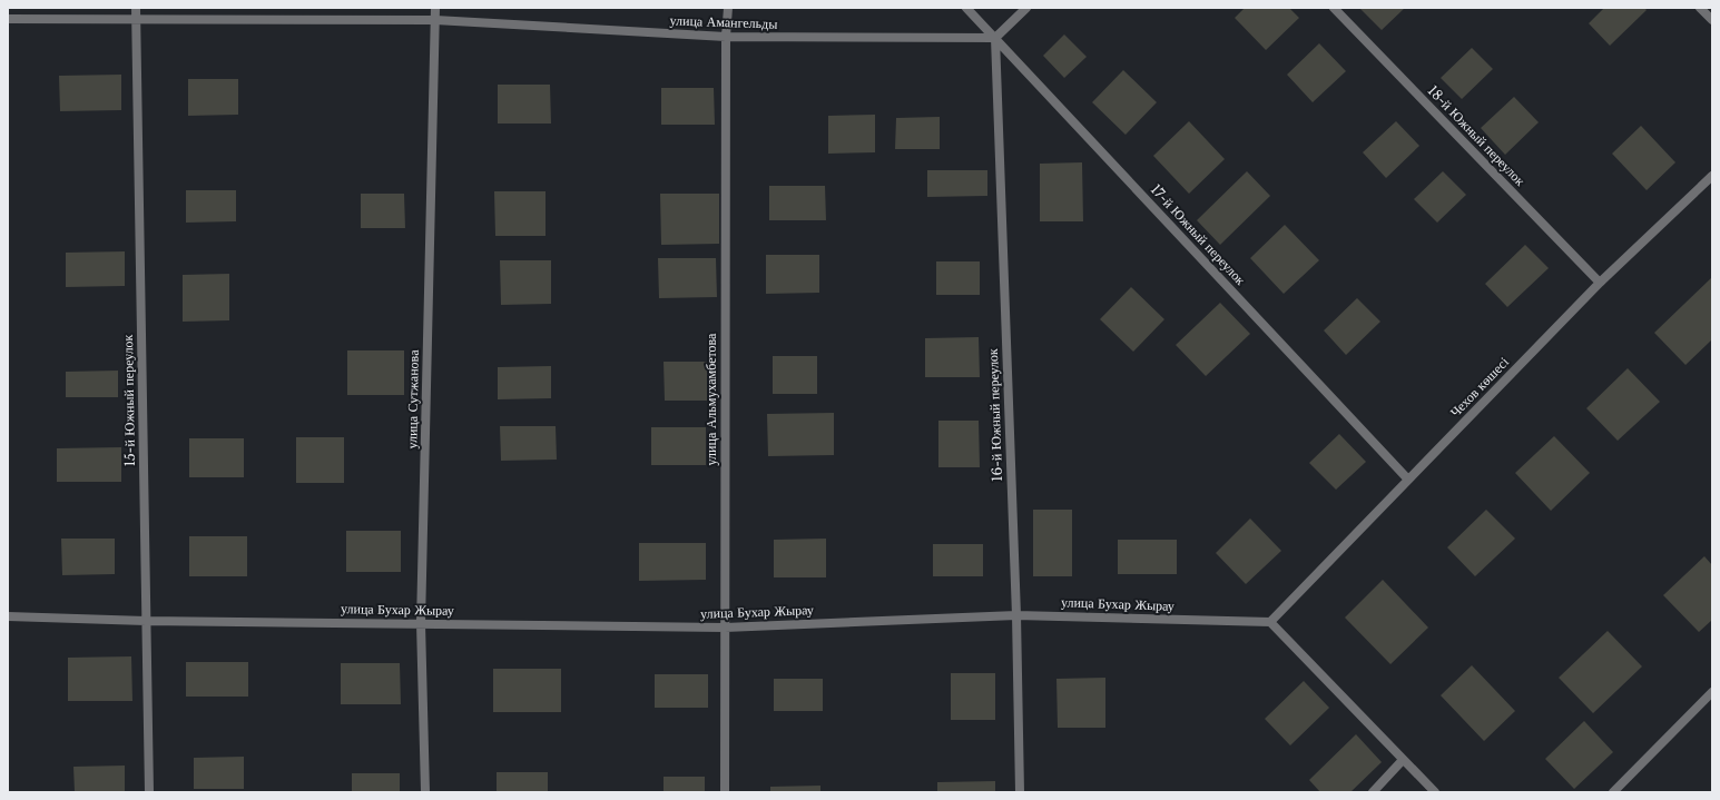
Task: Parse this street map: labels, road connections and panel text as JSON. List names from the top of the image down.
{
  "streets": {
    "street": [
      "улица Амангельды",
      "18-й Южный переулок",
      "17-й Южный переулок",
      "Чехов көшесі",
      "улица Сутжанова",
      "улица Альмухамбетова",
      "15-й Южный переулок",
      "16-й Южный переулок",
      "улица Бухар Жырау"
    ]
  },
  "crossings": [
    ["улица Амангельды", "17-й Южный переулок"],
    ["улица Амангельды", "улица Сутжанова"],
    ["улица Амангельды", "улица Альмухамбетова"],
    ["улица Амангельды", "15-й Южный переулок"],
    ["улица Амангельды", "16-й Южный переулок"],
    ["18-й Южный переулок", "Чехов көшесі"],
    ["17-й Южный переулок", "Чехов көшесі"],
    ["17-й Южный переулок", "16-й Южный переулок"],
    ["Чехов көшесі", "улица Бухар Жырау"],
    ["улица Сутжанова", "улица Бухар Жырау"],
    ["улица Альмухамбетова", "улица Бухар Жырау"],
    ["15-й Южный переулок", "улица Бухар Жырау"],
    ["16-й Южный переулок", "улица Бухар Жырау"]
  ]
}
